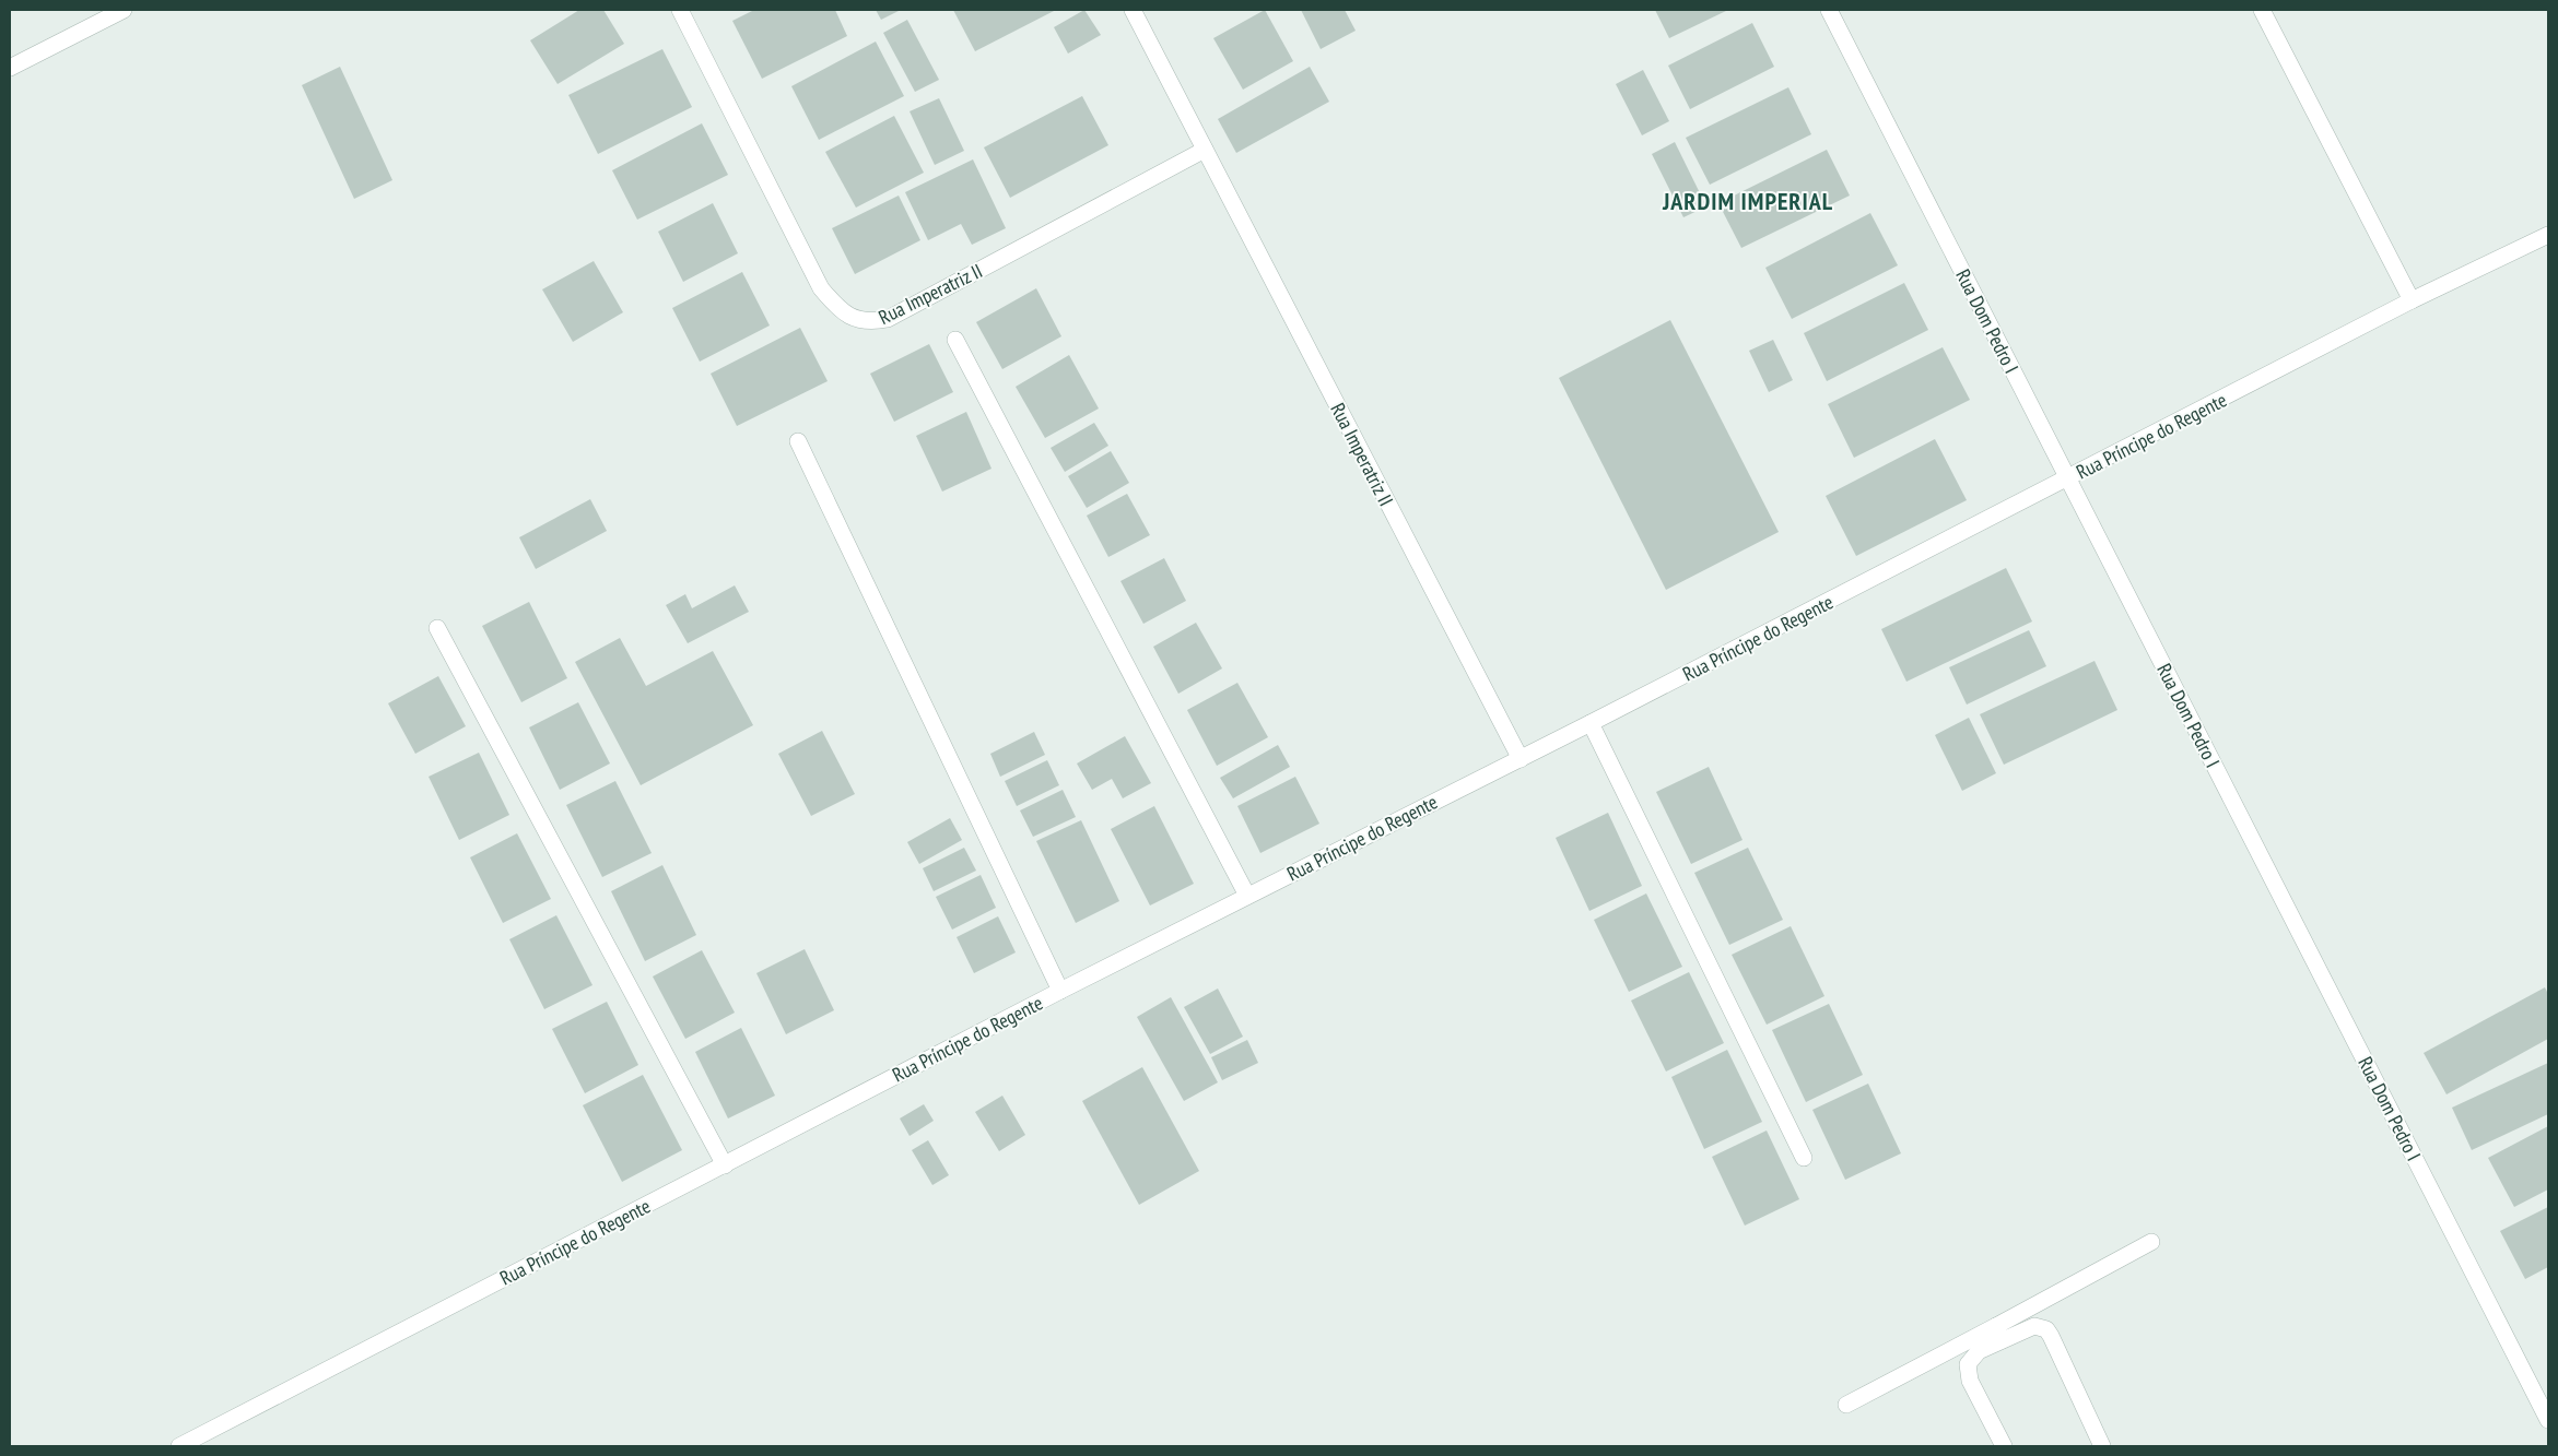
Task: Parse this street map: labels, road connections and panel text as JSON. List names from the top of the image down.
{
  "streets": {
    "street": ["Rua Imperatriz II", "Rua Dom Pedro I", "Rua Príncipe do Regente"]
  },
  "crossings": [
    ["Rua Imperatriz II", "Rua Príncipe do Regente"],
    ["Rua Dom Pedro I", "Rua Príncipe do Regente"]
  ],
  "districts": ["JARDIM IMPERIAL"]
}
